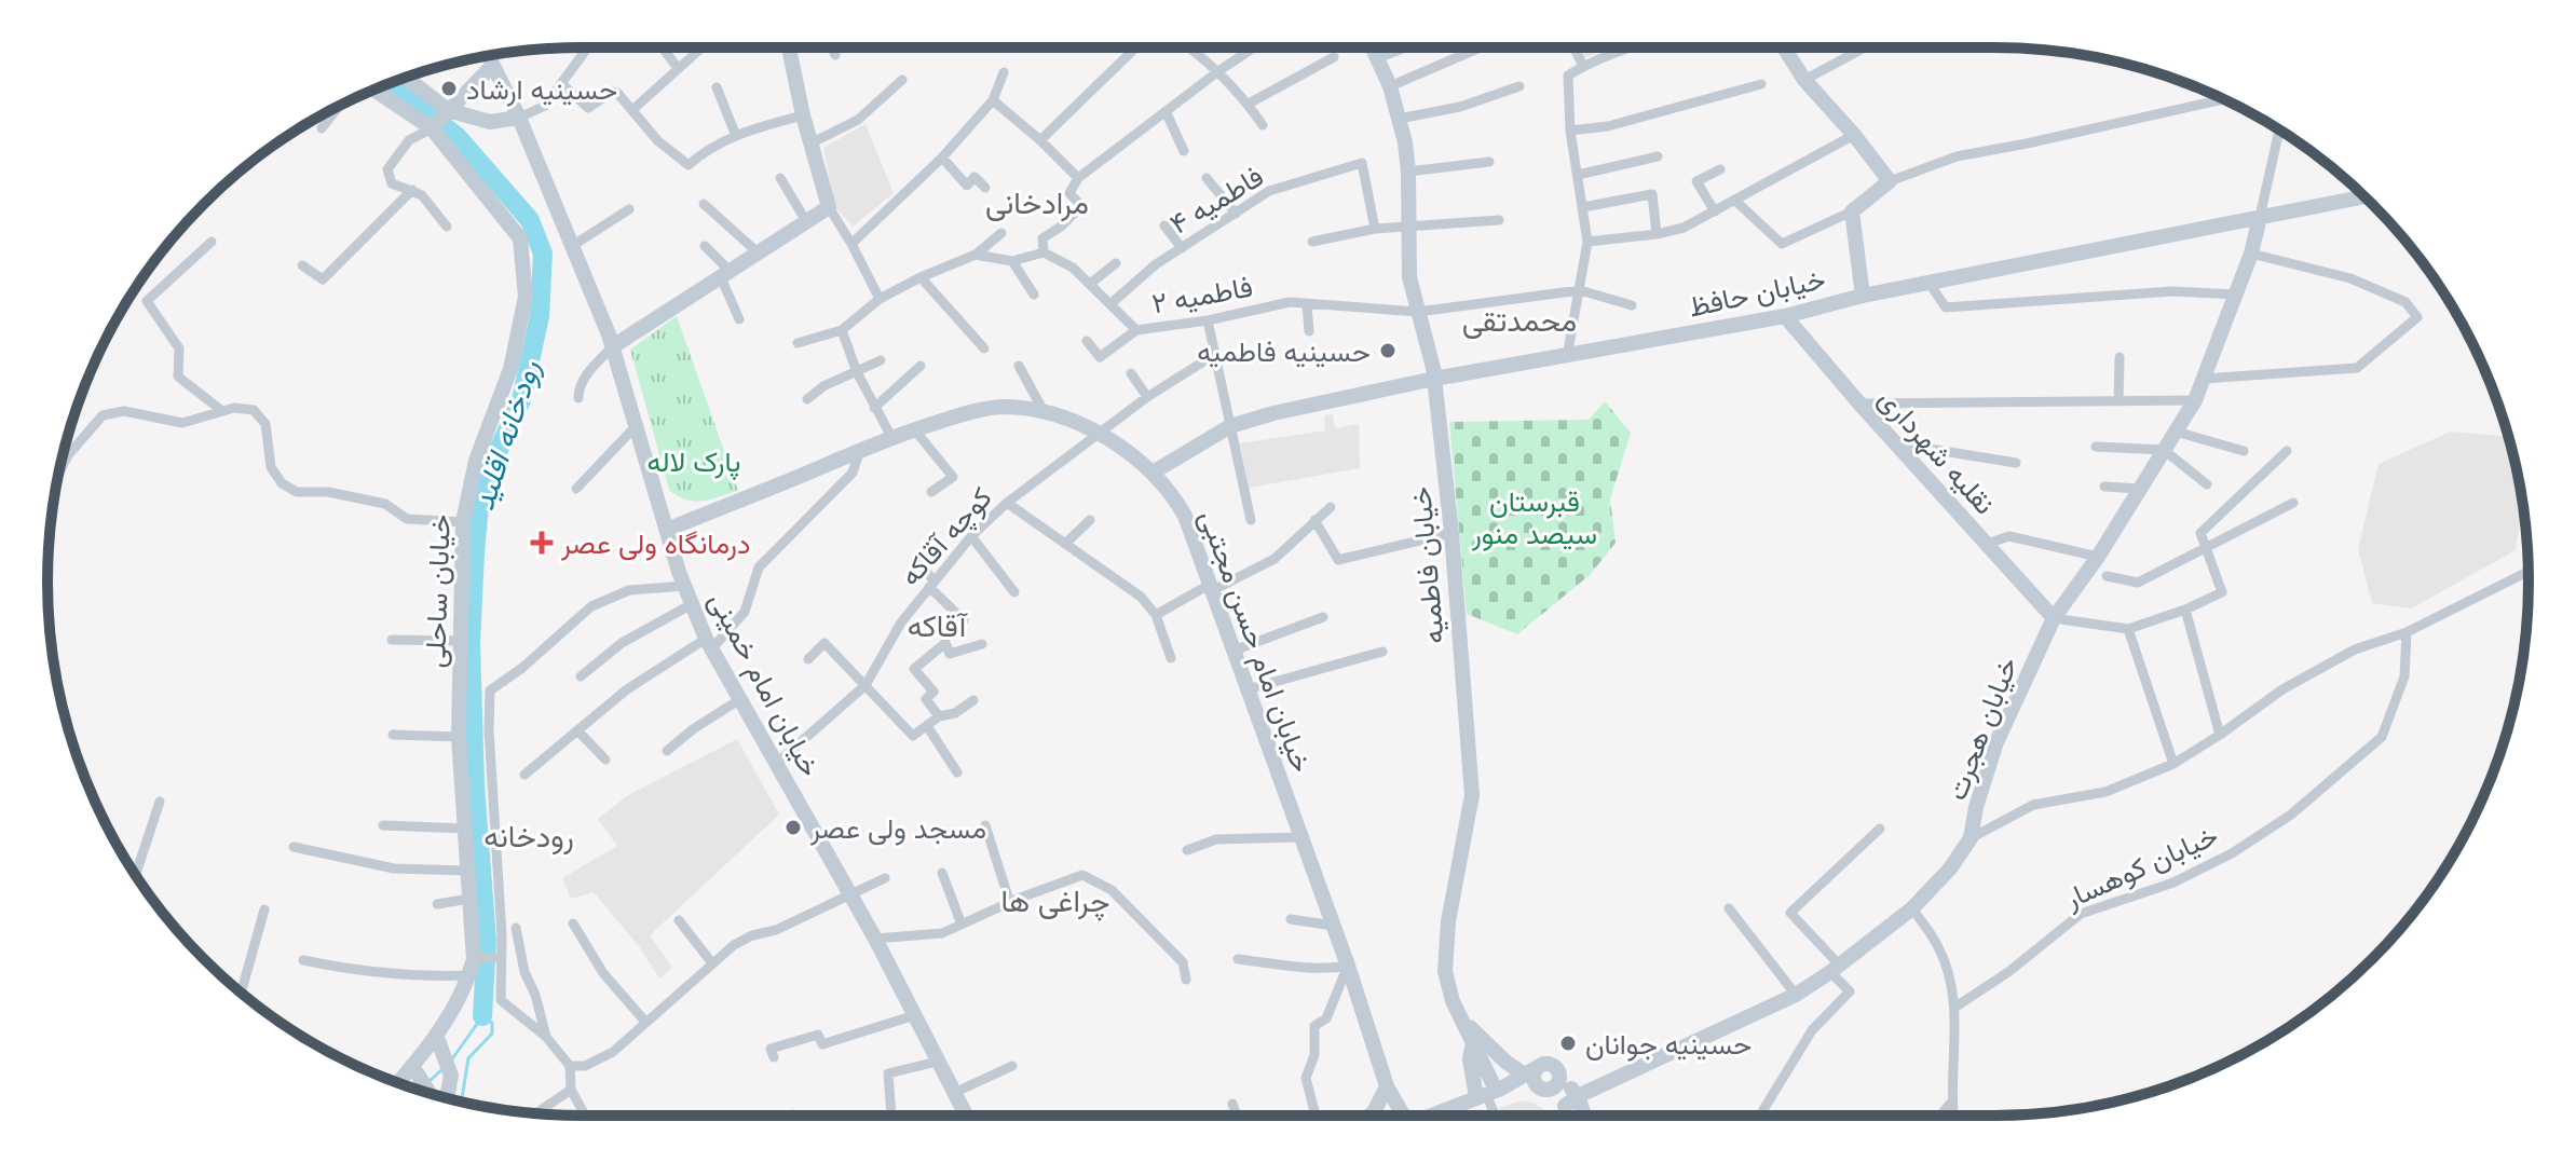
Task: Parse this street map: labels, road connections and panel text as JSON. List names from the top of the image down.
{
  "streets": {
    "main road": [
      "خیابان حافظ",
      "نقلیه شهرداری",
      "خیابان فاطمیه",
      "خیابان ساحلی",
      "خیابان امام حسن مجتبی",
      "خیابان امام خمینی",
      "خیابان هجرت"
    ],
    "street": [
      "فاطمیه ۴",
      "فاطمیه ۲",
      "کوچه آقاکه",
      "خیابان کوهسار"
    ]
  },
  "crossings": [
    ["فاطمیه ۴", "فاطمیه ۲"],
    ["خیابان حافظ", "نقلیه شهرداری"],
    ["خیابان حافظ", "خیابان فاطمیه"],
    ["خیابان حافظ", "خیابان امام حسن مجتبی"],
    ["خیابان حافظ", "خیابان هجرت"],
    ["فاطمیه ۲", "خیابان فاطمیه"],
    ["نقلیه شهرداری", "خیابان هجرت"],
    ["کوچه آقاکه", "خیابان امام حسن مجتبی"],
    ["کوچه آقاکه", "خیابان امام خمینی"],
    ["خیابان امام حسن مجتبی", "خیابان امام خمینی"]
  ],
  "districts": [
    "مرادخانی",
    "محمدتقی",
    "آقاکه",
    "رودخانه",
    "چراغی ها"
  ],
  "water": ["رودخانه اقلید"],
  "parks": ["پارک لاله", "قبرستان سیصد منور"],
  "places": {
    "other": [
      "حسینیه ارشاد",
      "حسینیه فاطمیه",
      "مسجد ولی عصر",
      "حسینیه جوانان"
    ],
    "health": ["درمانگاه ولی عصر"]
  }
}
